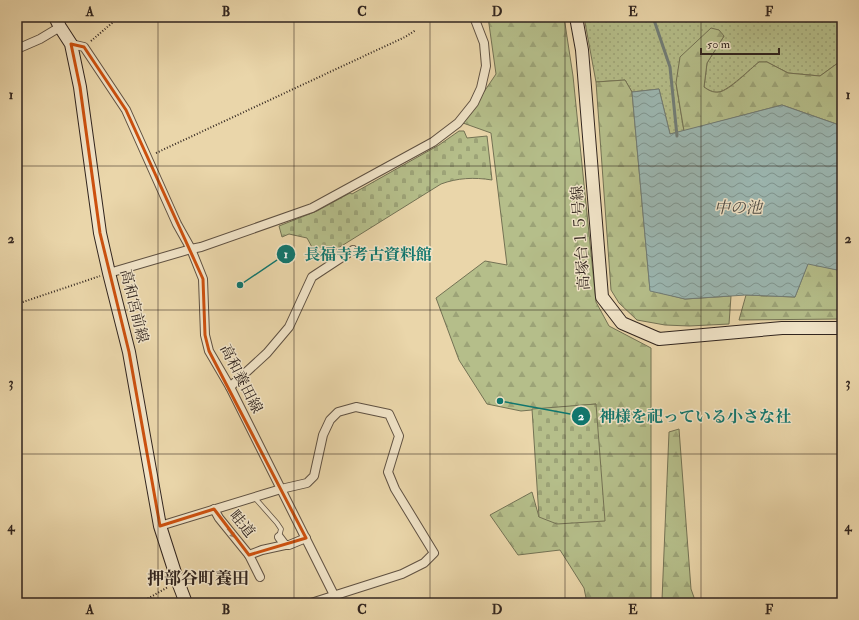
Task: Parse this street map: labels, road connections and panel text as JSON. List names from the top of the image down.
{
  "streets": {
    "street": [
      "高塚台１５号線",
      "高和宮前線",
      "高和養田線",
      "畦道"
    ]
  },
  "one_way": ["畦道"],
  "districts": ["押部谷町養田"],
  "water": ["中の池"],
  "places": ["長福寺考古資料館", "神様を祀っている小さな社"],
  "scale_bar": "50 m",
  "grid": {
    "columns": [
      "A",
      "B",
      "C",
      "D",
      "E",
      "F"
    ],
    "rows": [
      "1",
      "2",
      "3",
      "4"
    ]
  }
}
